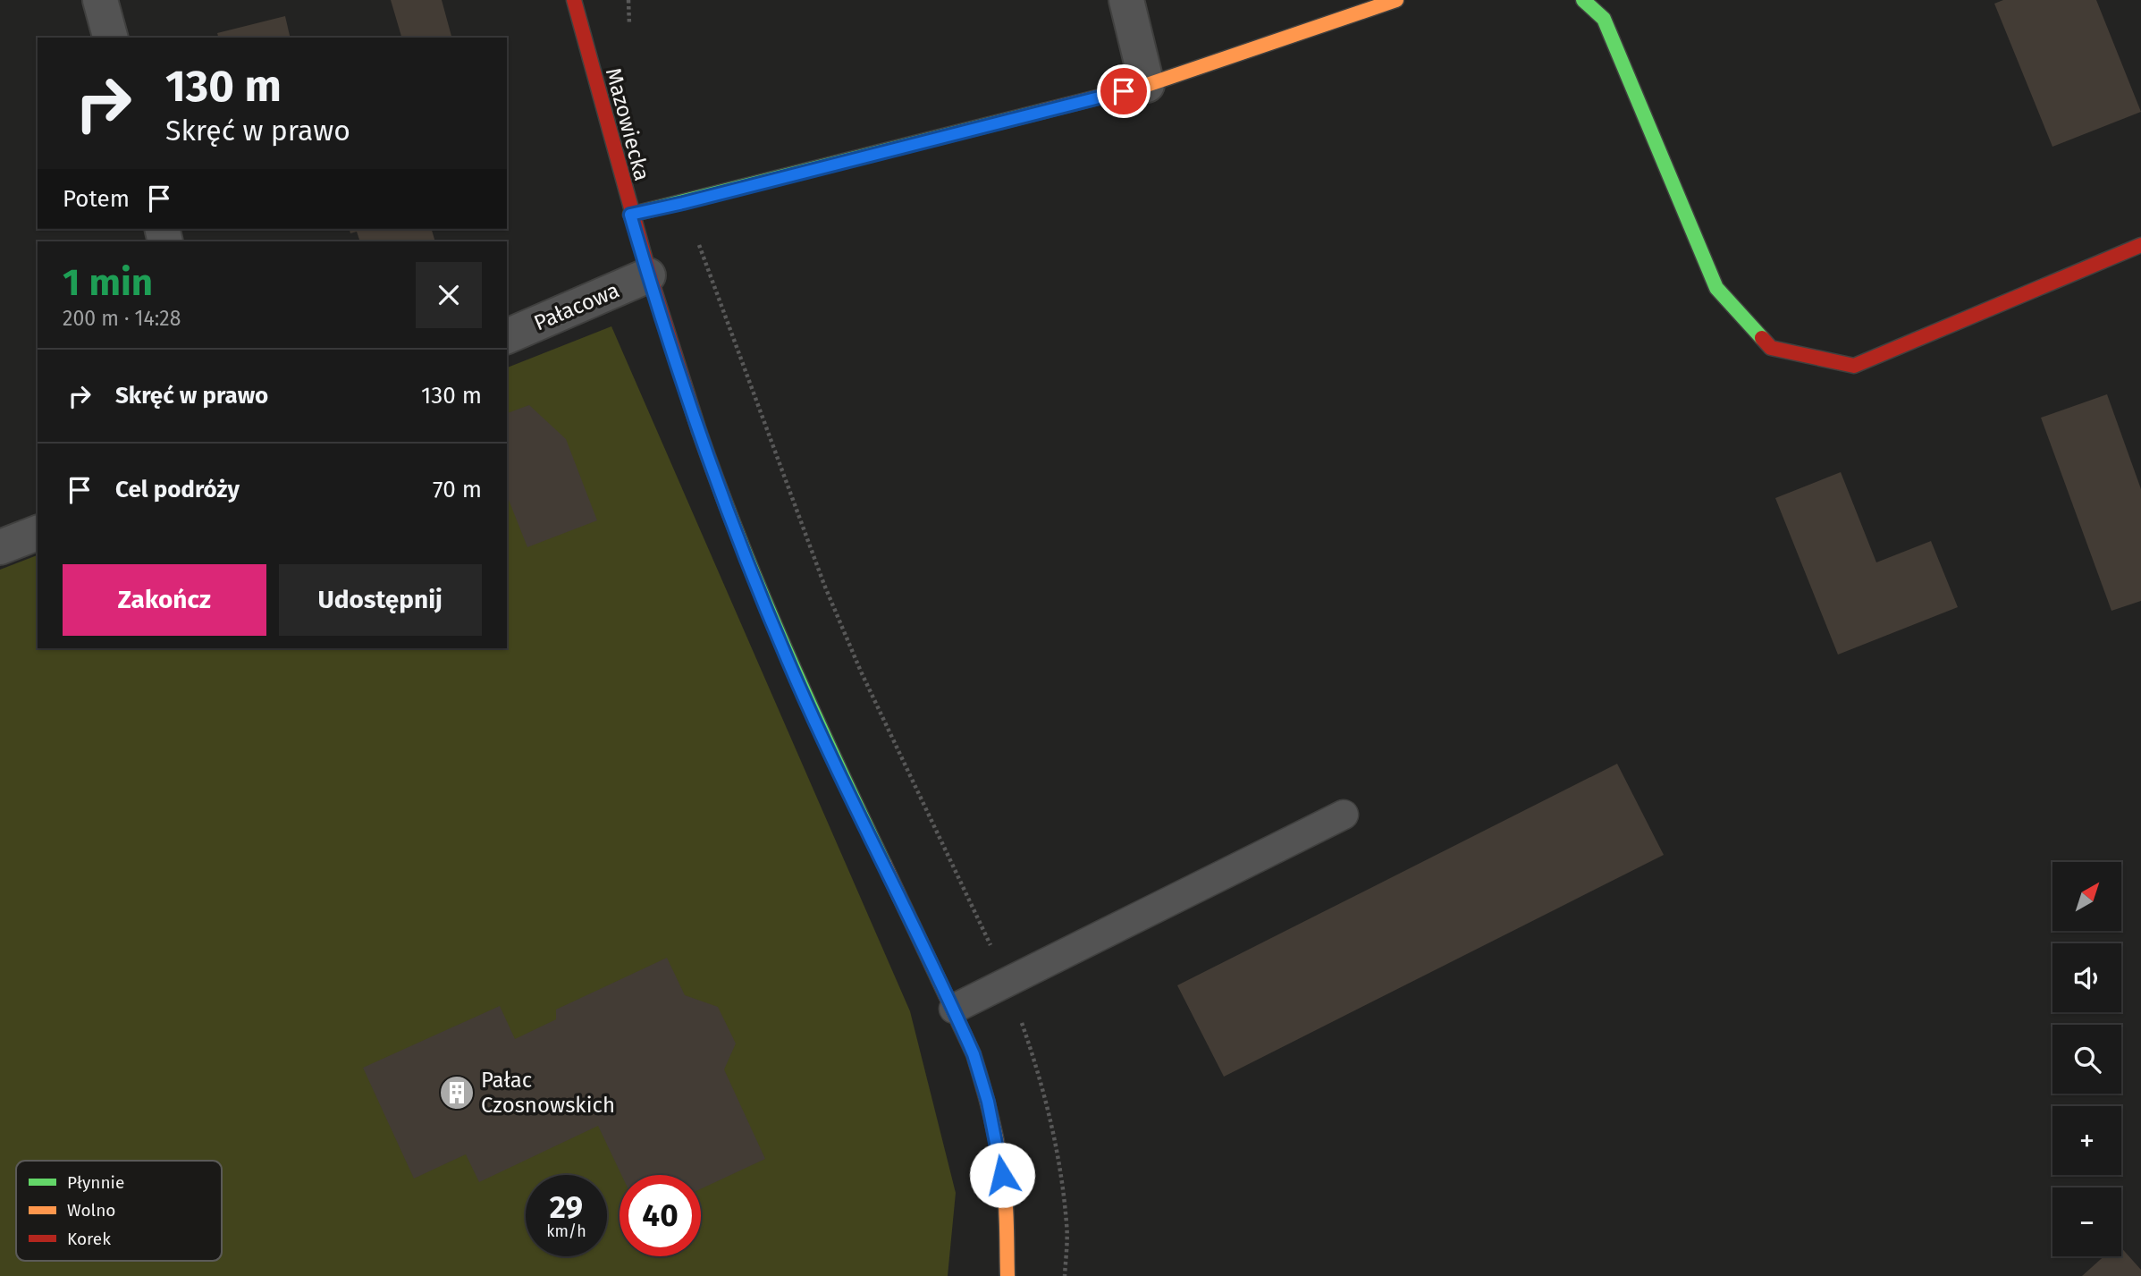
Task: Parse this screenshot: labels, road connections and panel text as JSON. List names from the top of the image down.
{
  "streets": {
    "street": ["Mazowiecka", "Pałacowa"]
  },
  "crossings": [
    ["Mazowiecka", "Pałacowa"]
  ],
  "places": {
    "building": ["Pałac Czosnowskich"]
  },
  "legend": ["Płynnie", "Wolno", "Korek"],
  "north": "top right",
  "page": {
    "turn": ["130 m", "Skręć w prawo"],
    "then": "Potem",
    "heading": ["1 min", "200 m · 14:28"],
    "list": [
      {
        "name": "Skręć w prawo",
        "value": "130 m"
      },
      {
        "name": "Cel podróży",
        "value": "70 m"
      }
    ],
    "buttons": ["Zakończ", "Udostępnij"],
    "map_buttons": ["+", "−"],
    "speed": "29 km/h",
    "limit": "40"
  }
}
